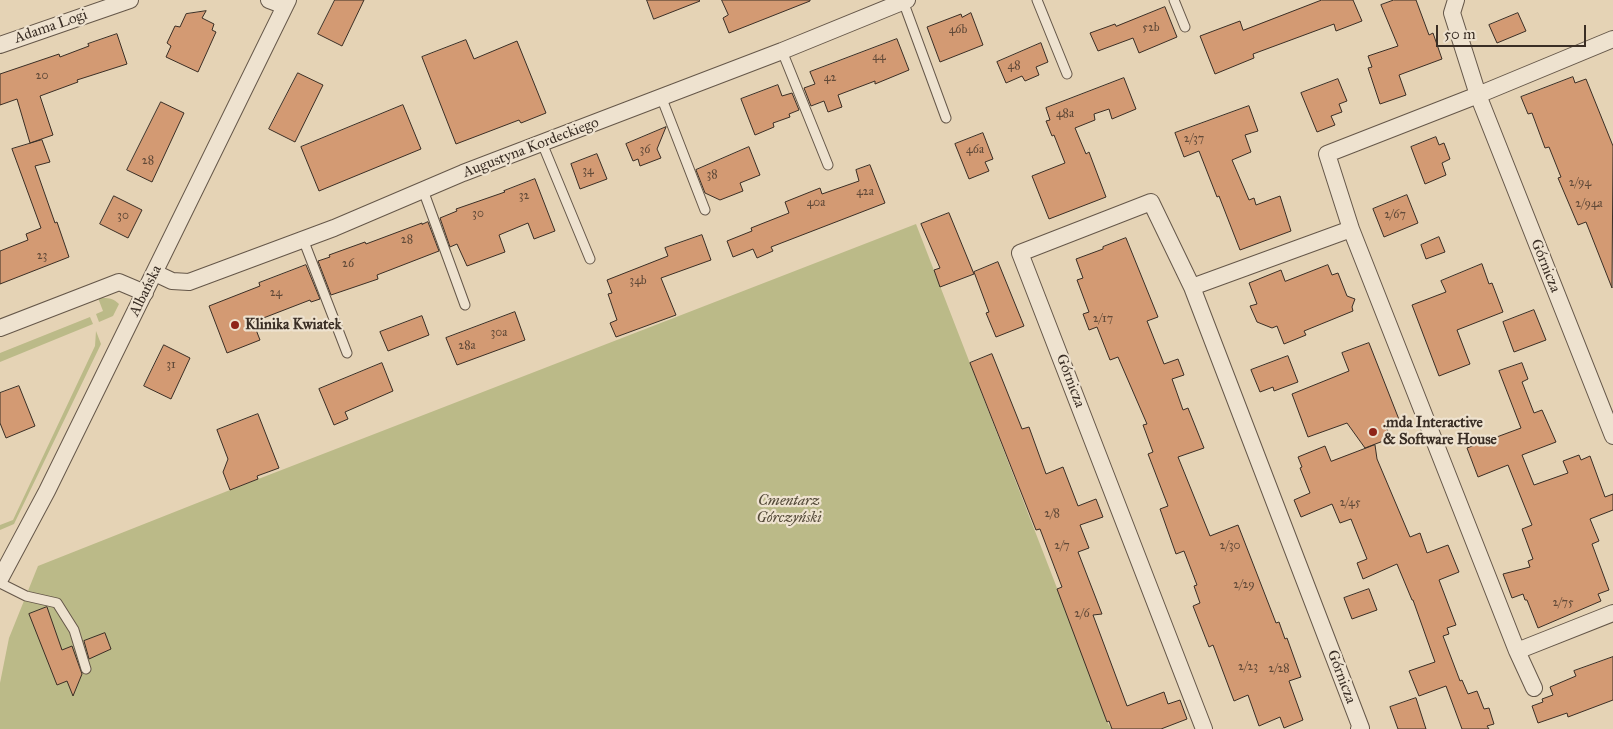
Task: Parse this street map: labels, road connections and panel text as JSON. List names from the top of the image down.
{
  "streets": {
    "street": [
      "Adama Logi",
      "Augustyna Kordeckiego",
      "Górnicza",
      "Albańska"
    ]
  },
  "crossings": [
    ["Augustyna Kordeckiego", "Albańska"]
  ],
  "parks": ["Cmentarz Górczyński"],
  "places": ["Klinika Kwiatek", ".mda Interactive & Software House"],
  "house_numbers": [
    "52b",
    "46b",
    "44",
    "48",
    "20",
    "42",
    "48a",
    "2/37",
    "36",
    "46a",
    "28",
    "34",
    "38",
    "2/94",
    "42a",
    "32",
    "40a",
    "2/94a",
    "30",
    "2/67",
    "30",
    "28",
    "23",
    "26",
    "34b",
    "24",
    "2/17",
    "30a",
    "28a",
    "31",
    "2/45",
    "2/8",
    "2/7",
    "2/30",
    "2/29",
    "2/75",
    "2/6",
    "2/23",
    "2/28"
  ],
  "scale_bar": "50 m"
}
